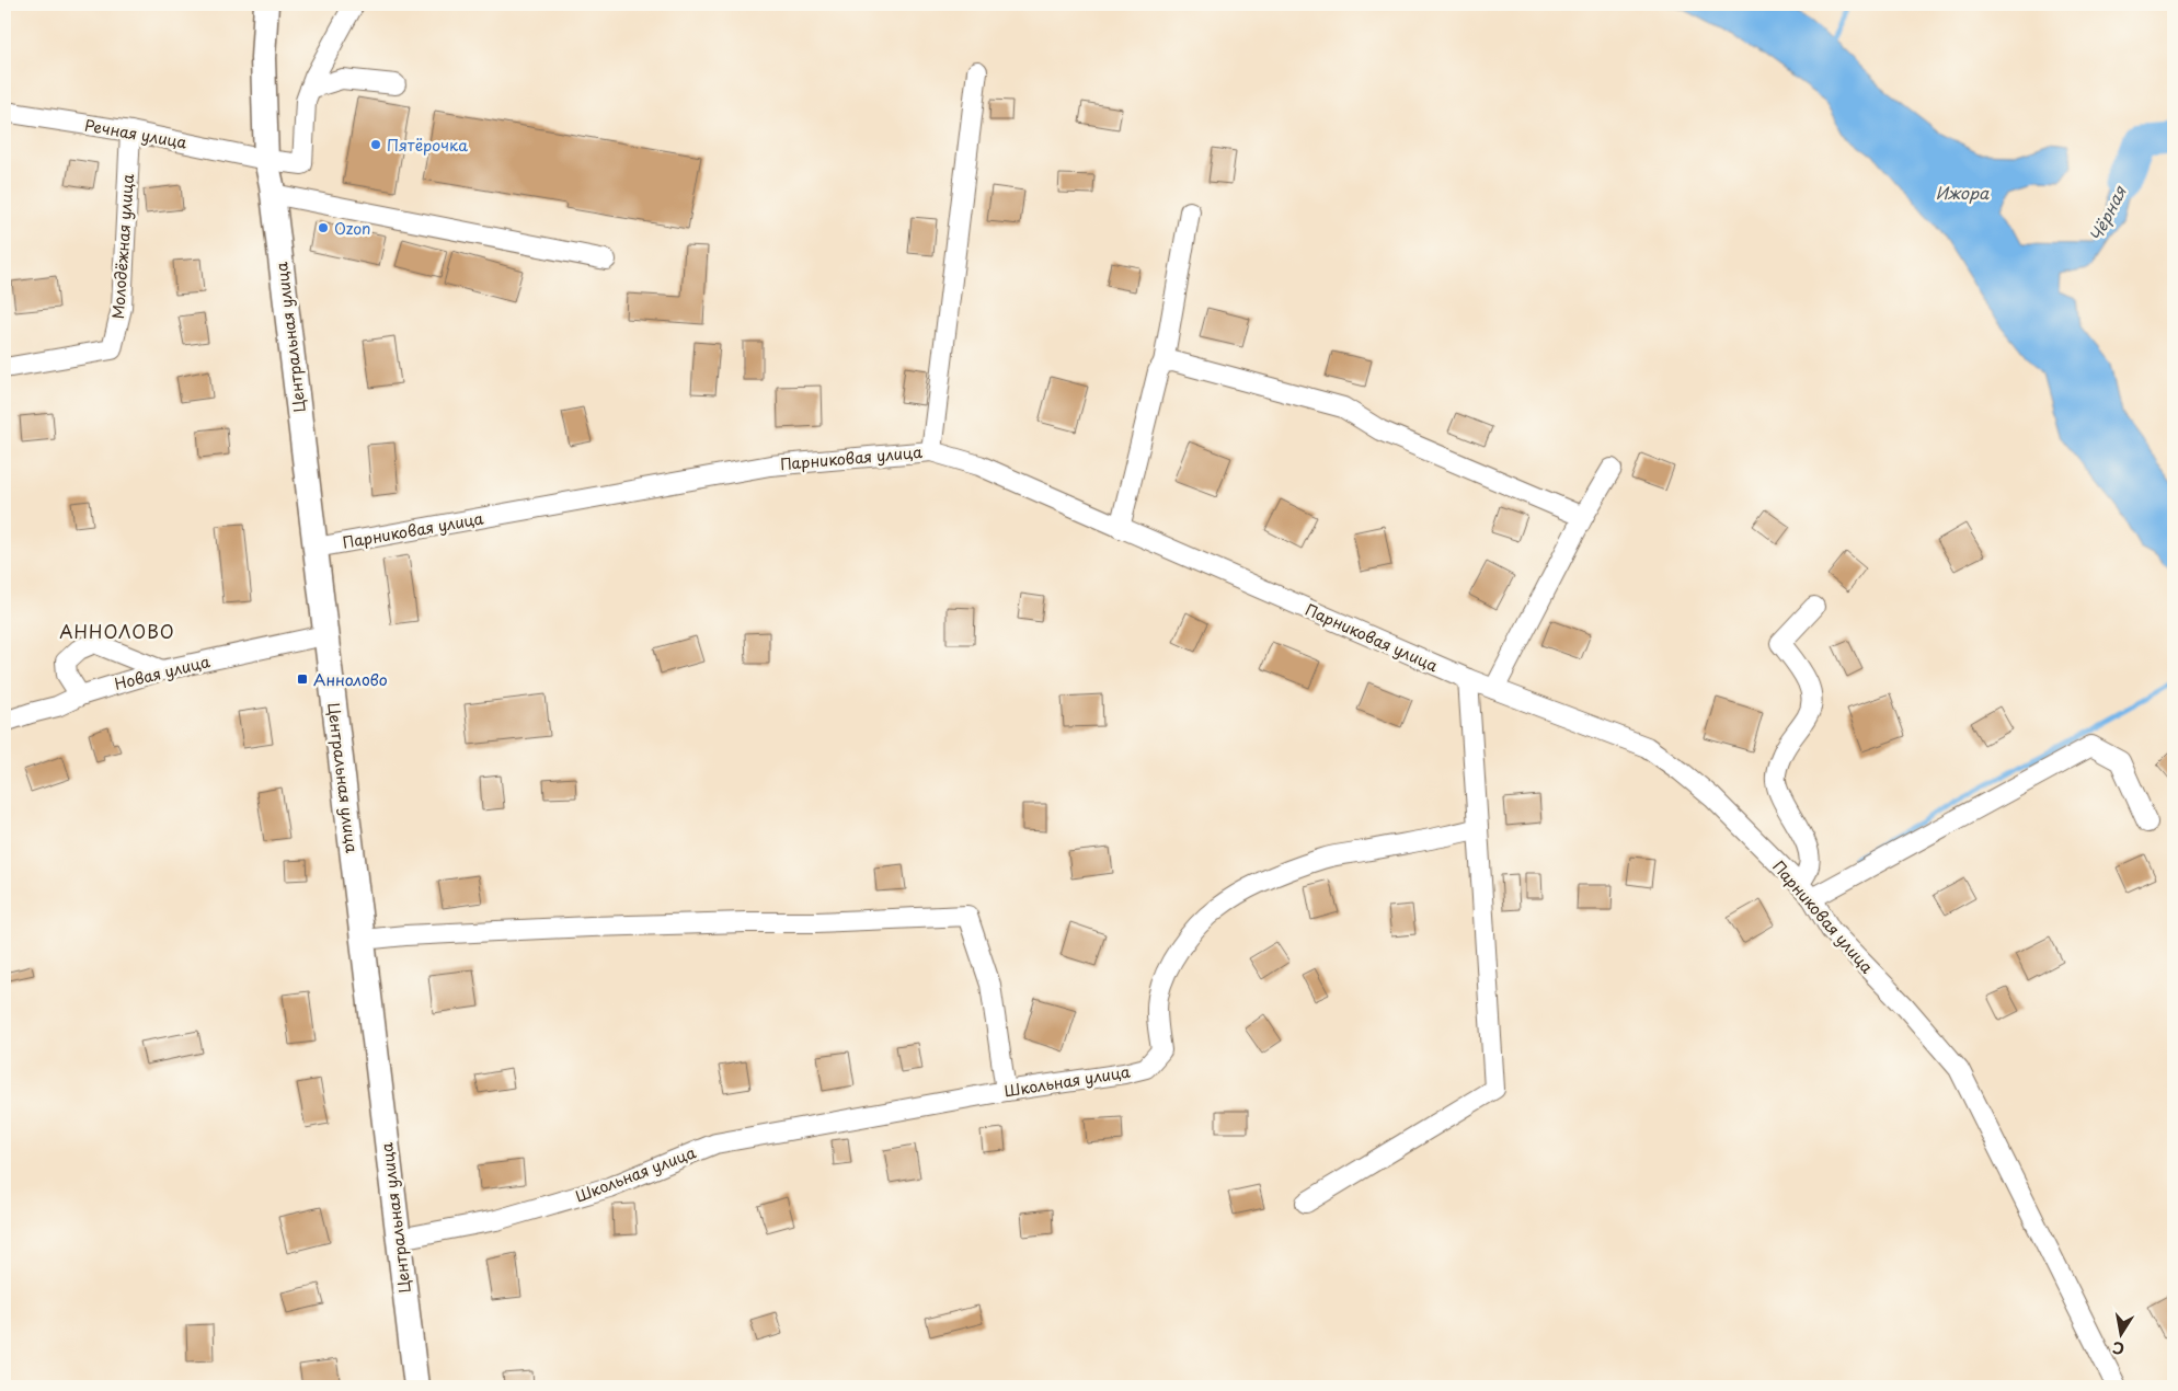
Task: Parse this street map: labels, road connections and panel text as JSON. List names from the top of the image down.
{
  "streets": {
    "main road": ["Центральная улица"],
    "street": [
      "Речная улица",
      "Молодёжная улица",
      "Парниковая улица",
      "Новая улица",
      "Школьная улица"
    ]
  },
  "crossings": [
    ["Речная улица", "Молодёжная улица"],
    ["Речная улица", "Центральная улица"],
    ["Центральная улица", "Парниковая улица"],
    ["Центральная улица", "Новая улица"],
    ["Центральная улица", "Школьная улица"]
  ],
  "districts": ["АННОЛОВО"],
  "water": ["Ижора", "Чёрная"],
  "places": {
    "other": ["Пятёрочка", "Ozon"],
    "transit": ["Аннолово"]
  },
  "north": "bottom"
}
